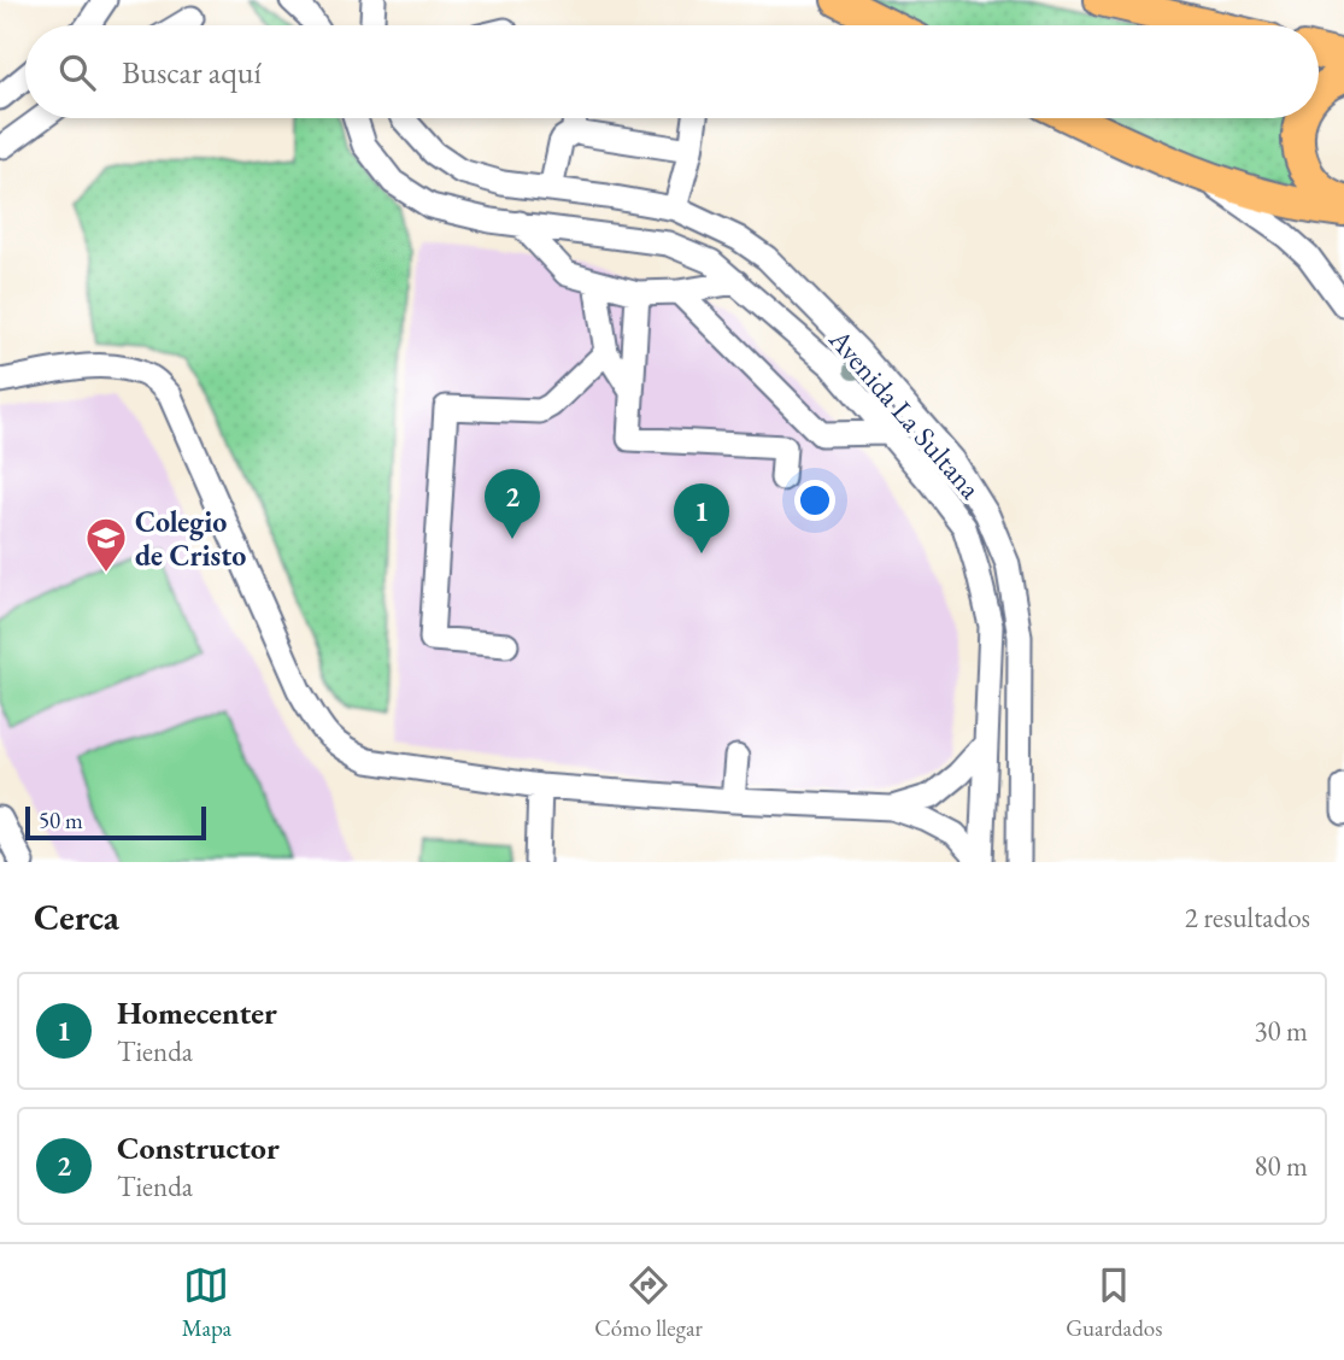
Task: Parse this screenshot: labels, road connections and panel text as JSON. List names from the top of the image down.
{
  "streets": {
    "street": ["Avenida La Sultana"]
  },
  "places": {
    "school or university": ["Colegio de Cristo"]
  },
  "scale_bar": "50 m",
  "page": {
    "search": "Buscar aquí",
    "pins": ["2", "1"],
    "scale": "50 m",
    "heading": ["Cerca", "2 resultados"],
    "list": [
      {
        "mark": "1",
        "name": "Homecenter",
        "note": "Tienda",
        "value": "30 m"
      },
      {
        "mark": "2",
        "name": "Constructor",
        "note": "Tienda",
        "value": "80 m"
      }
    ],
    "nav": ["Mapa", "Cómo llegar", "Guardados"]
  }
}
